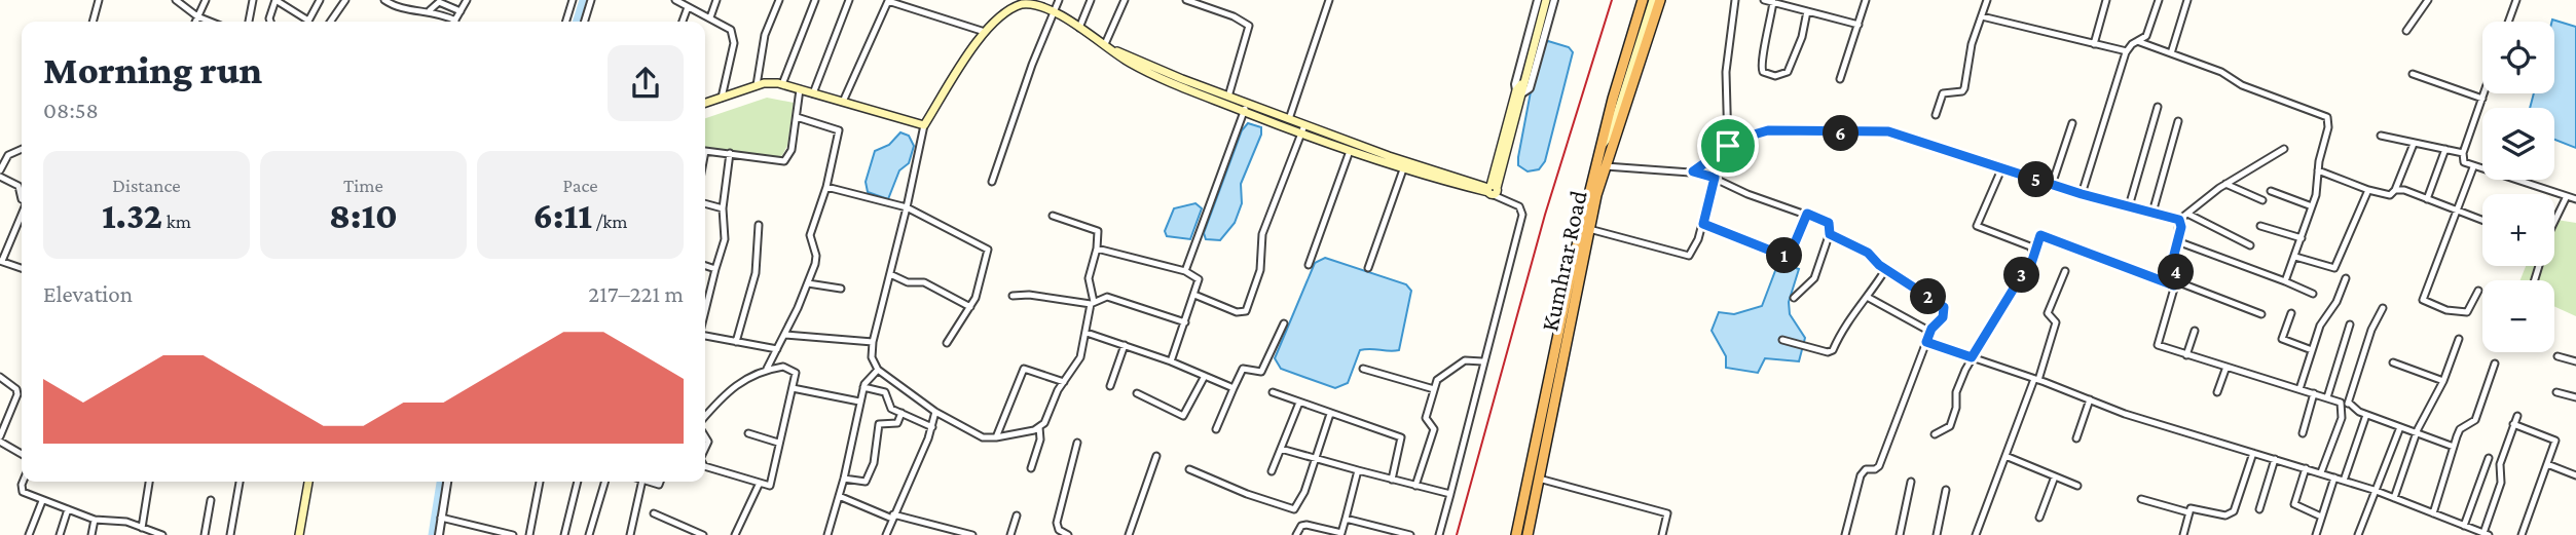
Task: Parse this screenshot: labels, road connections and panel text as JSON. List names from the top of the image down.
{
  "streets": {
    "highway": ["Kumhrar Road"]
  },
  "page": {
    "map_buttons": ["+", "−"],
    "heading": ["Morning run", "08:58"],
    "pins": [
      "6",
      "5",
      "1",
      "4",
      "3",
      "2"
    ],
    "stats": [
      ["Distance", "1.32 km"],
      ["Time", "8:10"],
      ["Pace", "6:11 /km"]
    ],
    "chart": ["Elevation", "217–221 m"]
  }
}
